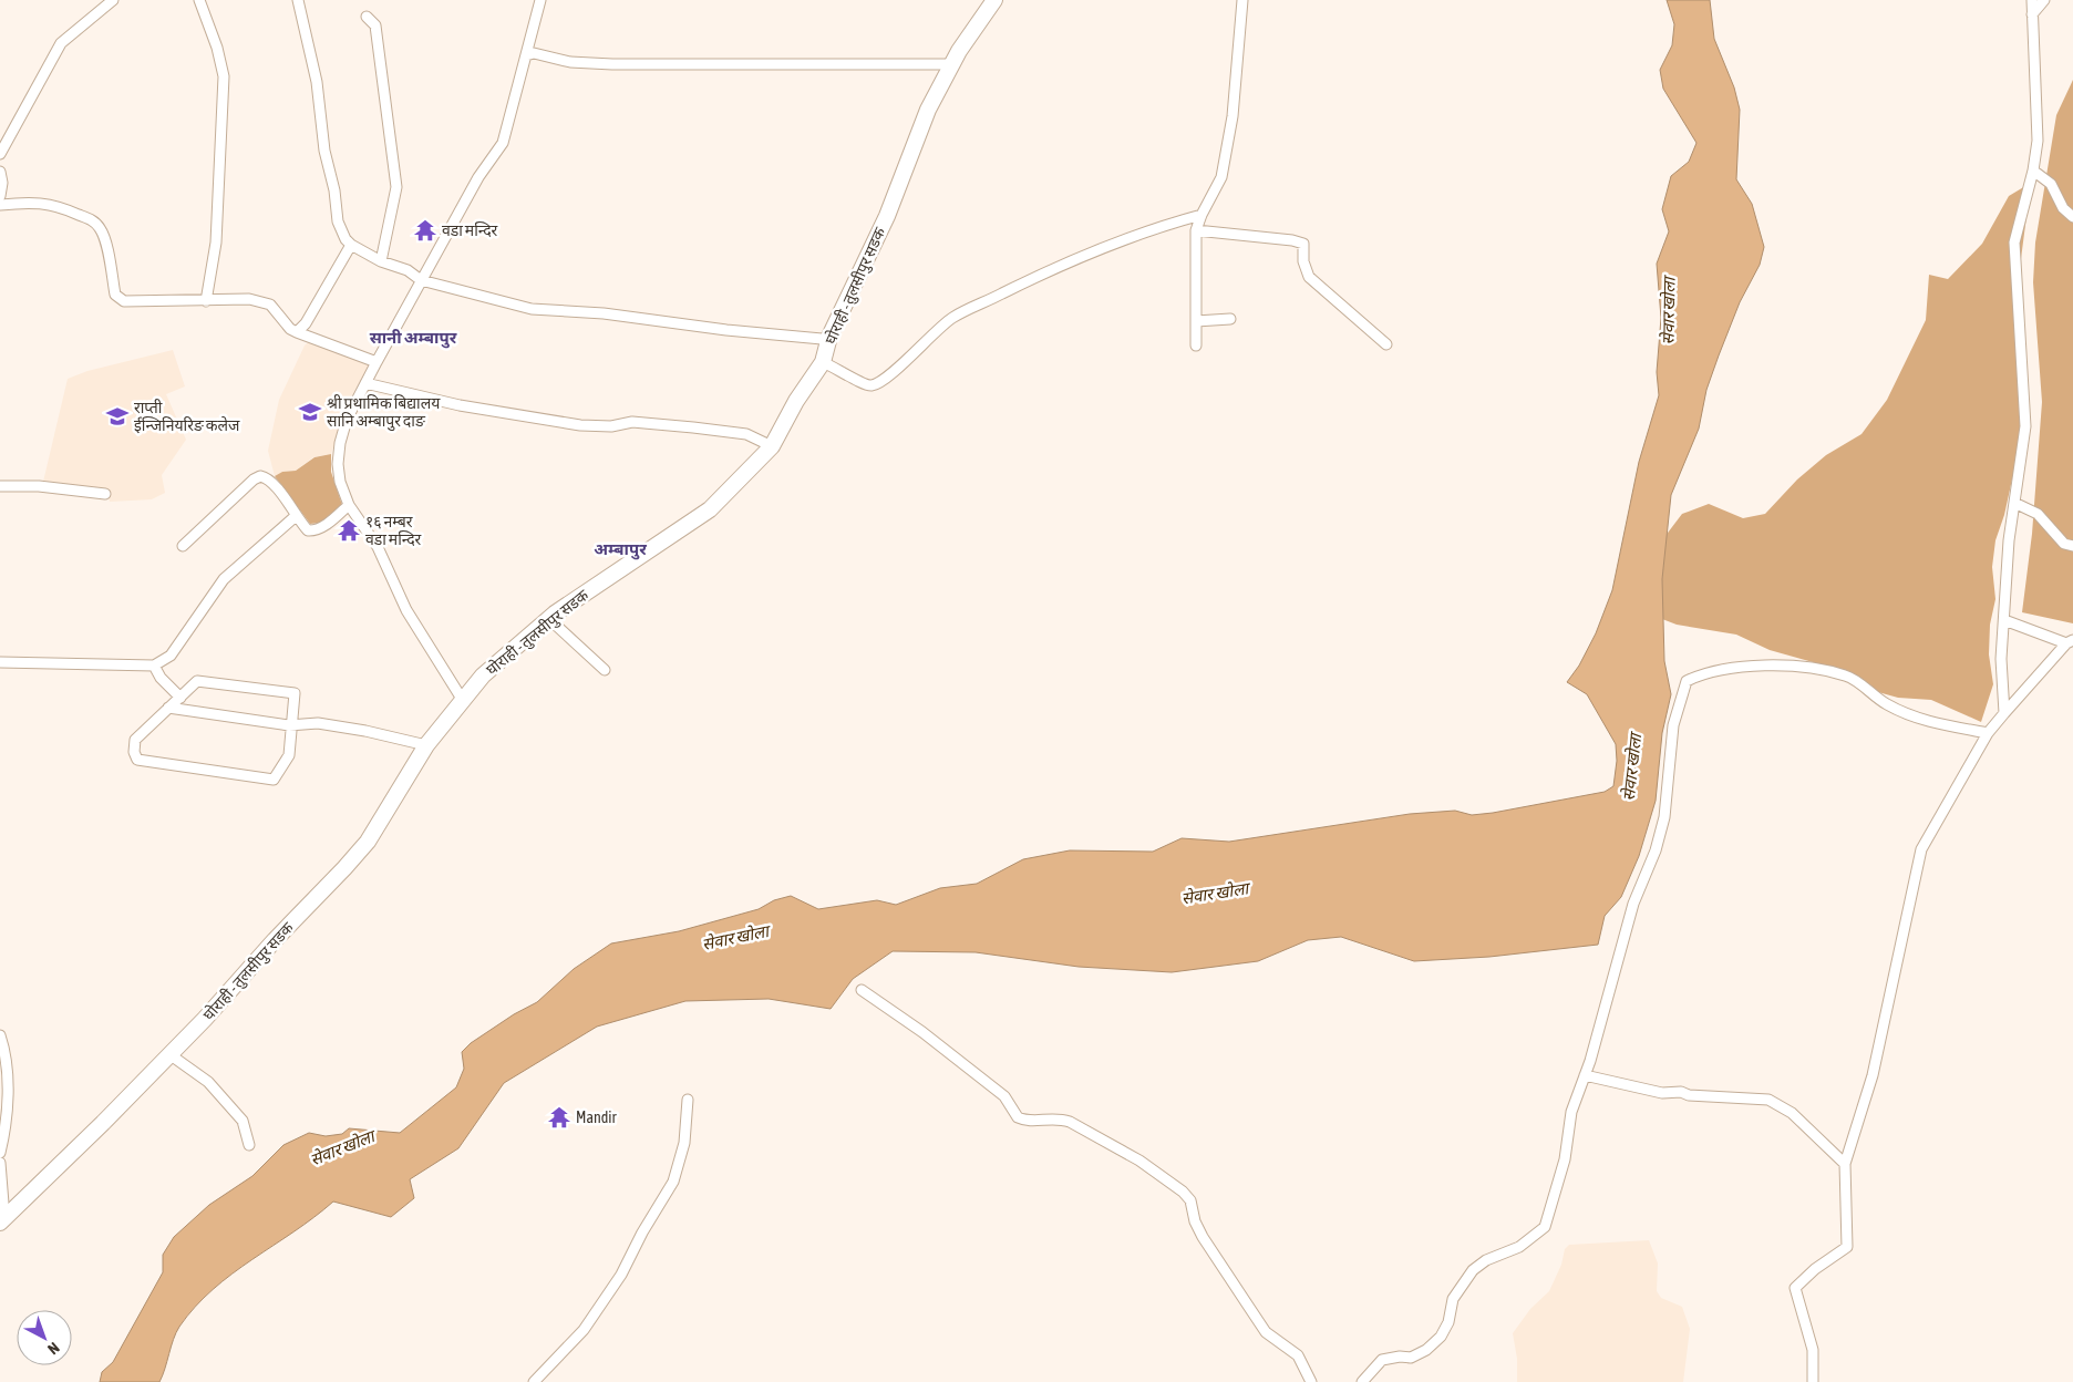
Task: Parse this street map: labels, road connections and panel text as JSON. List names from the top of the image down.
{
  "streets": {
    "main road": ["घोराही - तुलसीपुर सडक"]
  },
  "districts": ["सानी अम्बापुर", "अम्बापुर"],
  "water": ["सेवार खोला"],
  "places": {
    "temple": ["वडा मन्दिर", "१६ नम्बर वडा मन्दिर", "Mandir"],
    "school or university": ["श्री प्रथामिक बिद्यालय सानि अम्बापुर दाङ", "राप्ती ईन्जिनियरिङ कलेज"]
  },
  "north": "bottom right"
}
